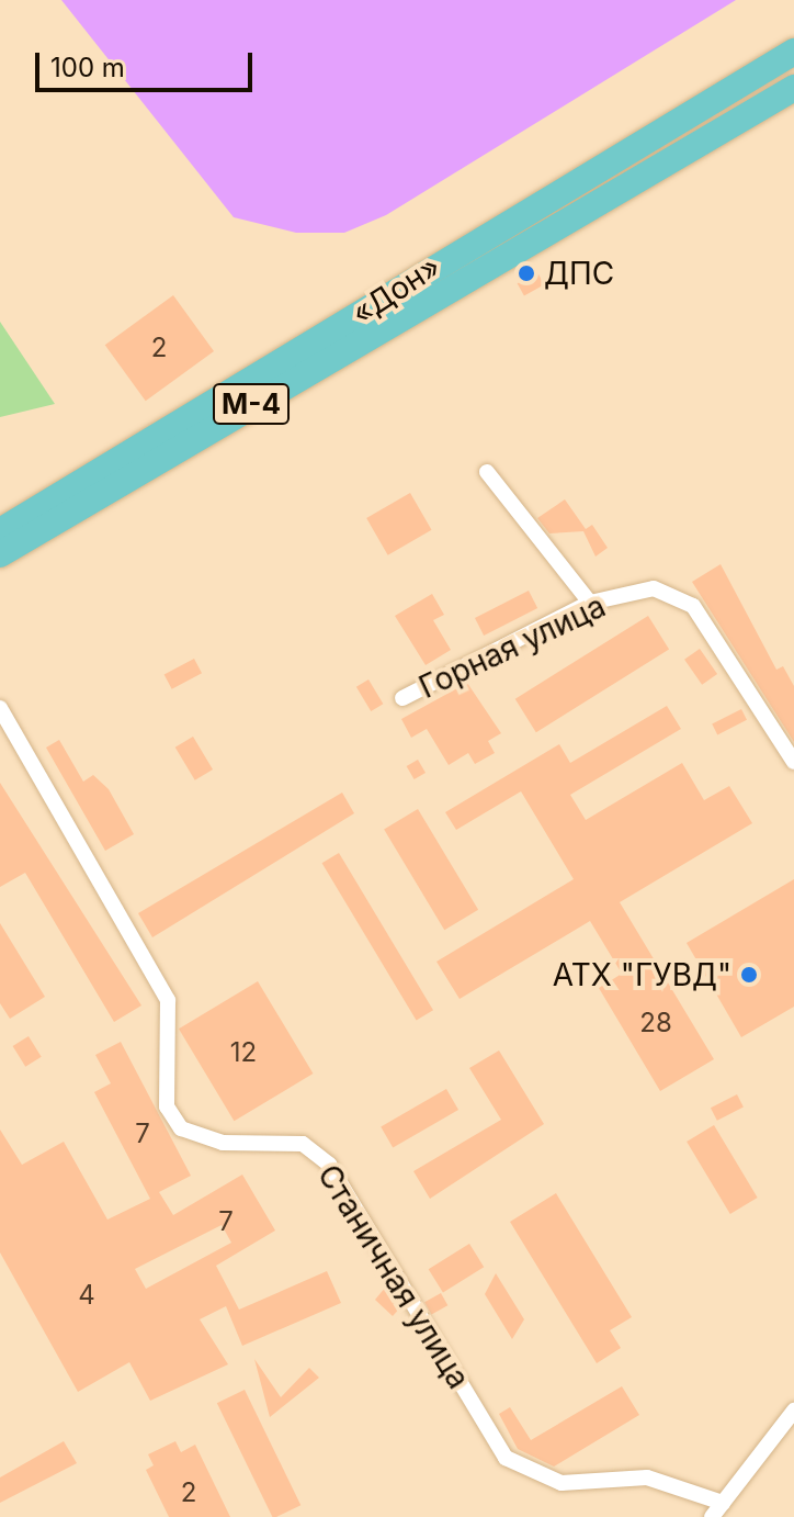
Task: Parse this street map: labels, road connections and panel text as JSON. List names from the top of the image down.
{
  "streets": {
    "highway": ["«Дон»", "М-4"],
    "street": ["Горная улица", "Станичная улица"]
  },
  "places": ["ДПС", "АТХ \"ГУВД\""],
  "house_numbers": [
    "2",
    "28",
    "12",
    "7",
    "7",
    "4",
    "2"
  ],
  "scale_bar": "100 m"
}
